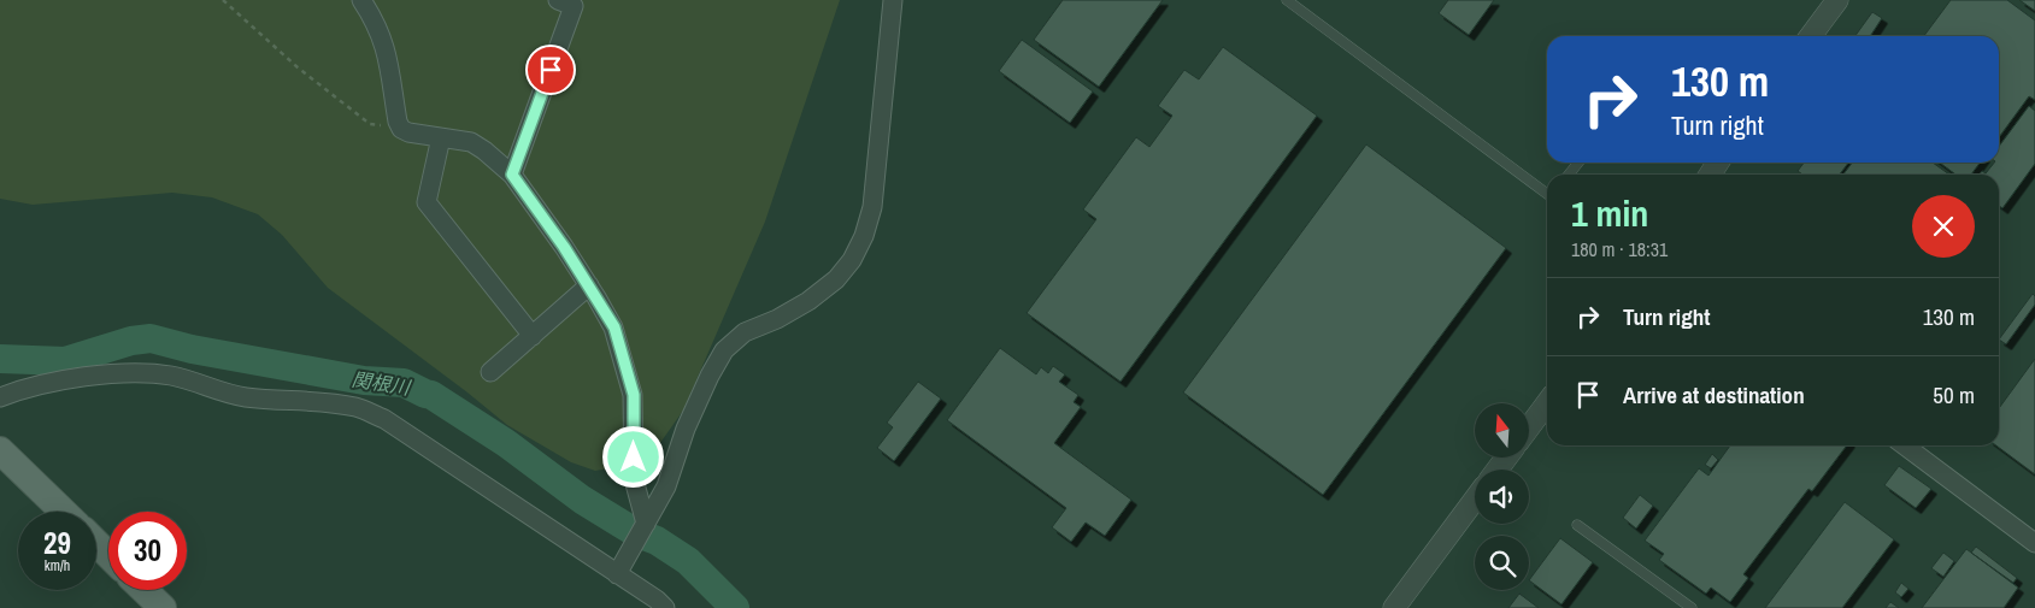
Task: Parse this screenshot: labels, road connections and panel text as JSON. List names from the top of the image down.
{
  "water": ["関根川"],
  "north": "top",
  "page": {
    "turn": ["130 m", "Turn right"],
    "heading": ["1 min", "180 m · 18:31"],
    "list": [
      {
        "name": "Turn right",
        "value": "130 m"
      },
      {
        "name": "Arrive at destination",
        "value": "50 m"
      }
    ],
    "speed": "29 km/h",
    "limit": "30"
  }
}
